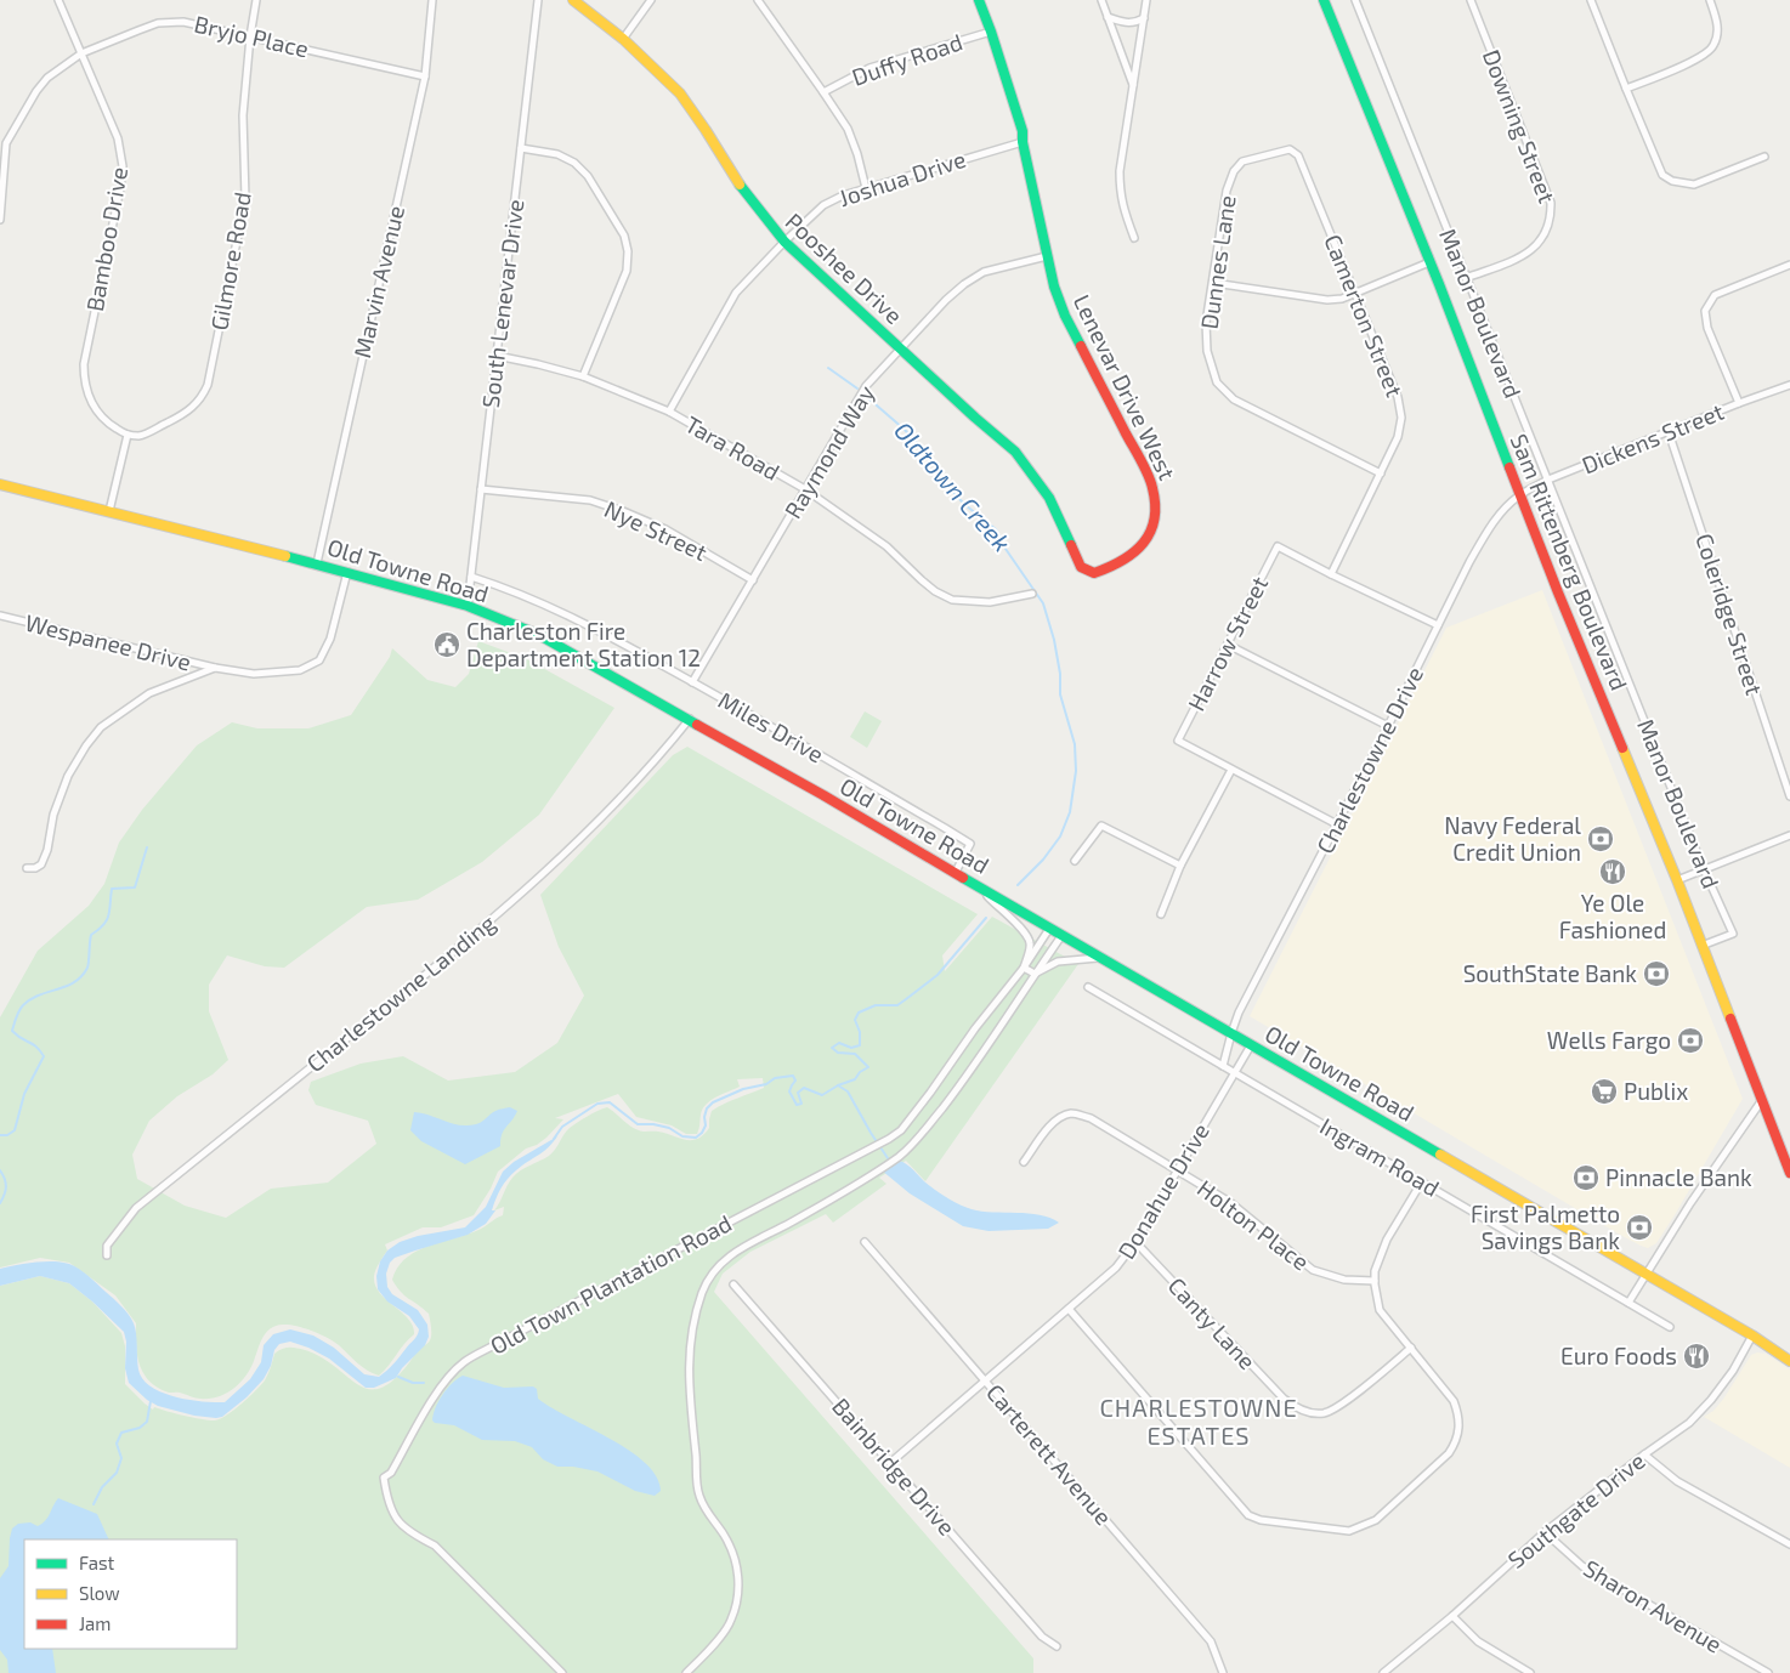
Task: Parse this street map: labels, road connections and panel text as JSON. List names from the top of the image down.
{
  "streets": {
    "main road": [
      "Pooshee Drive",
      "Lenevar Drive West",
      "Sam Rittenberg Boulevard",
      "Old Towne Road"
    ],
    "street": [
      "Bryjo Place",
      "Duffy Road",
      "Downing Street",
      "Joshua Drive",
      "Bamboo Drive",
      "Gilmore Road",
      "Dunnes Lane",
      "Marvin Avenue",
      "South Lenevar Drive",
      "Manor Boulevard",
      "Camerton Street",
      "Dickens Street",
      "Tara Road",
      "Raymond Way",
      "Nye Street",
      "Coleridge Street",
      "Wespanee Drive",
      "Harrow Street",
      "Miles Drive",
      "Charlestowne Drive",
      "Charlestowne Landing",
      "Ingram Road",
      "Donahue Drive",
      "Holton Place",
      "Old Town Plantation Road",
      "Canty Lane",
      "Carterett Avenue",
      "Bainbridge Drive",
      "Southgate Drive",
      "Sharon Avenue"
    ]
  },
  "crossings": [
    ["Bryjo Place", "Bamboo Drive"],
    ["Bryjo Place", "Gilmore Road"],
    ["Bryjo Place", "Marvin Avenue"],
    ["Duffy Road", "Lenevar Drive West"],
    ["Downing Street", "Manor Boulevard"],
    ["Joshua Drive", "Pooshee Drive"],
    ["Joshua Drive", "Lenevar Drive West"],
    ["Joshua Drive", "Tara Road"],
    ["Bamboo Drive", "Gilmore Road"],
    ["Dunnes Lane", "Camerton Street"],
    ["Pooshee Drive", "Lenevar Drive West"],
    ["Pooshee Drive", "Raymond Way"],
    ["Marvin Avenue", "Old Towne Road"],
    ["South Lenevar Drive", "Tara Road"],
    ["South Lenevar Drive", "Nye Street"],
    ["South Lenevar Drive", "Old Towne Road"],
    ["South Lenevar Drive", "Miles Drive"],
    ["Manor Boulevard", "Dickens Street"],
    ["Manor Boulevard", "Sam Rittenberg Boulevard"],
    ["Camerton Street", "Harrow Street"],
    ["Lenevar Drive West", "Raymond Way"],
    ["Dickens Street", "Sam Rittenberg Boulevard"],
    ["Dickens Street", "Coleridge Street"],
    ["Dickens Street", "Charlestowne Drive"],
    ["Tara Road", "Raymond Way"],
    ["Raymond Way", "Nye Street"],
    ["Raymond Way", "Miles Drive"],
    ["Sam Rittenberg Boulevard", "Charlestowne Drive"],
    ["Old Towne Road", "Wespanee Drive"],
    ["Old Towne Road", "Miles Drive"],
    ["Old Towne Road", "Charlestowne Drive"],
    ["Old Towne Road", "Charlestowne Landing"],
    ["Old Towne Road", "Donahue Drive"],
    ["Old Towne Road", "Old Town Plantation Road"],
    ["Old Towne Road", "Southgate Drive"],
    ["Charlestowne Drive", "Ingram Road"],
    ["Ingram Road", "Donahue Drive"],
    ["Donahue Drive", "Holton Place"],
    ["Donahue Drive", "Canty Lane"],
    ["Donahue Drive", "Carterett Avenue"],
    ["Donahue Drive", "Bainbridge Drive"],
    ["Southgate Drive", "Sharon Avenue"]
  ],
  "districts": ["CHARLESTOWNE ESTATES"],
  "water": ["Oldtown Creek"],
  "places": {
    "public building": ["Charleston Fire Department Station 12"],
    "bank": [
      "Navy Federal Credit Union",
      "SouthState Bank",
      "Wells Fargo",
      "Pinnacle Bank",
      "First Palmetto Savings Bank"
    ],
    "restaurant": ["Ye Ole Fashioned", "Euro Foods"],
    "supermarket": ["Publix"]
  },
  "legend": ["Fast", "Slow", "Jam"]
}
